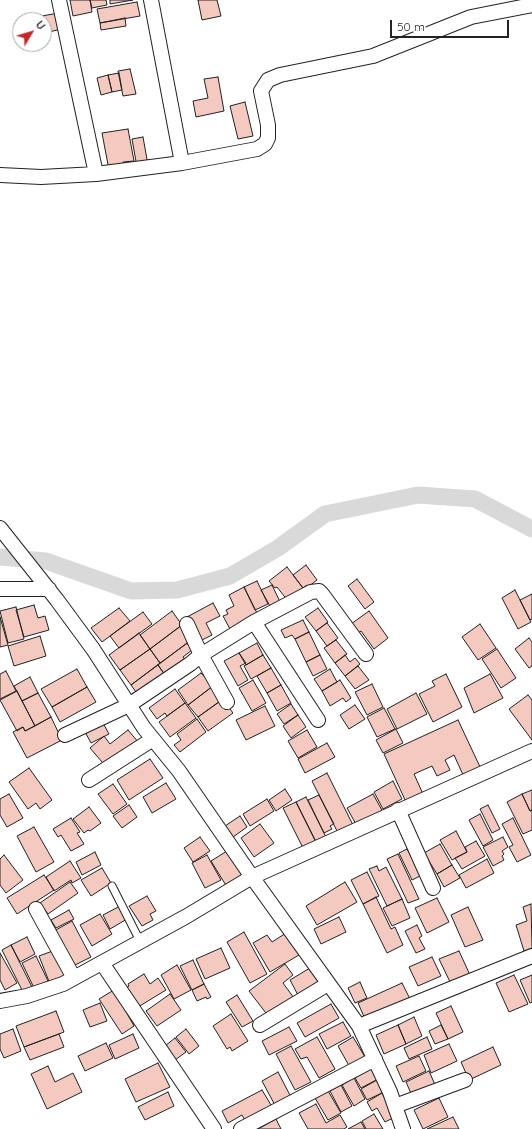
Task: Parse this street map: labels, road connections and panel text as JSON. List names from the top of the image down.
{
  "scale_bar": "50 m",
  "north": "top right"
}
